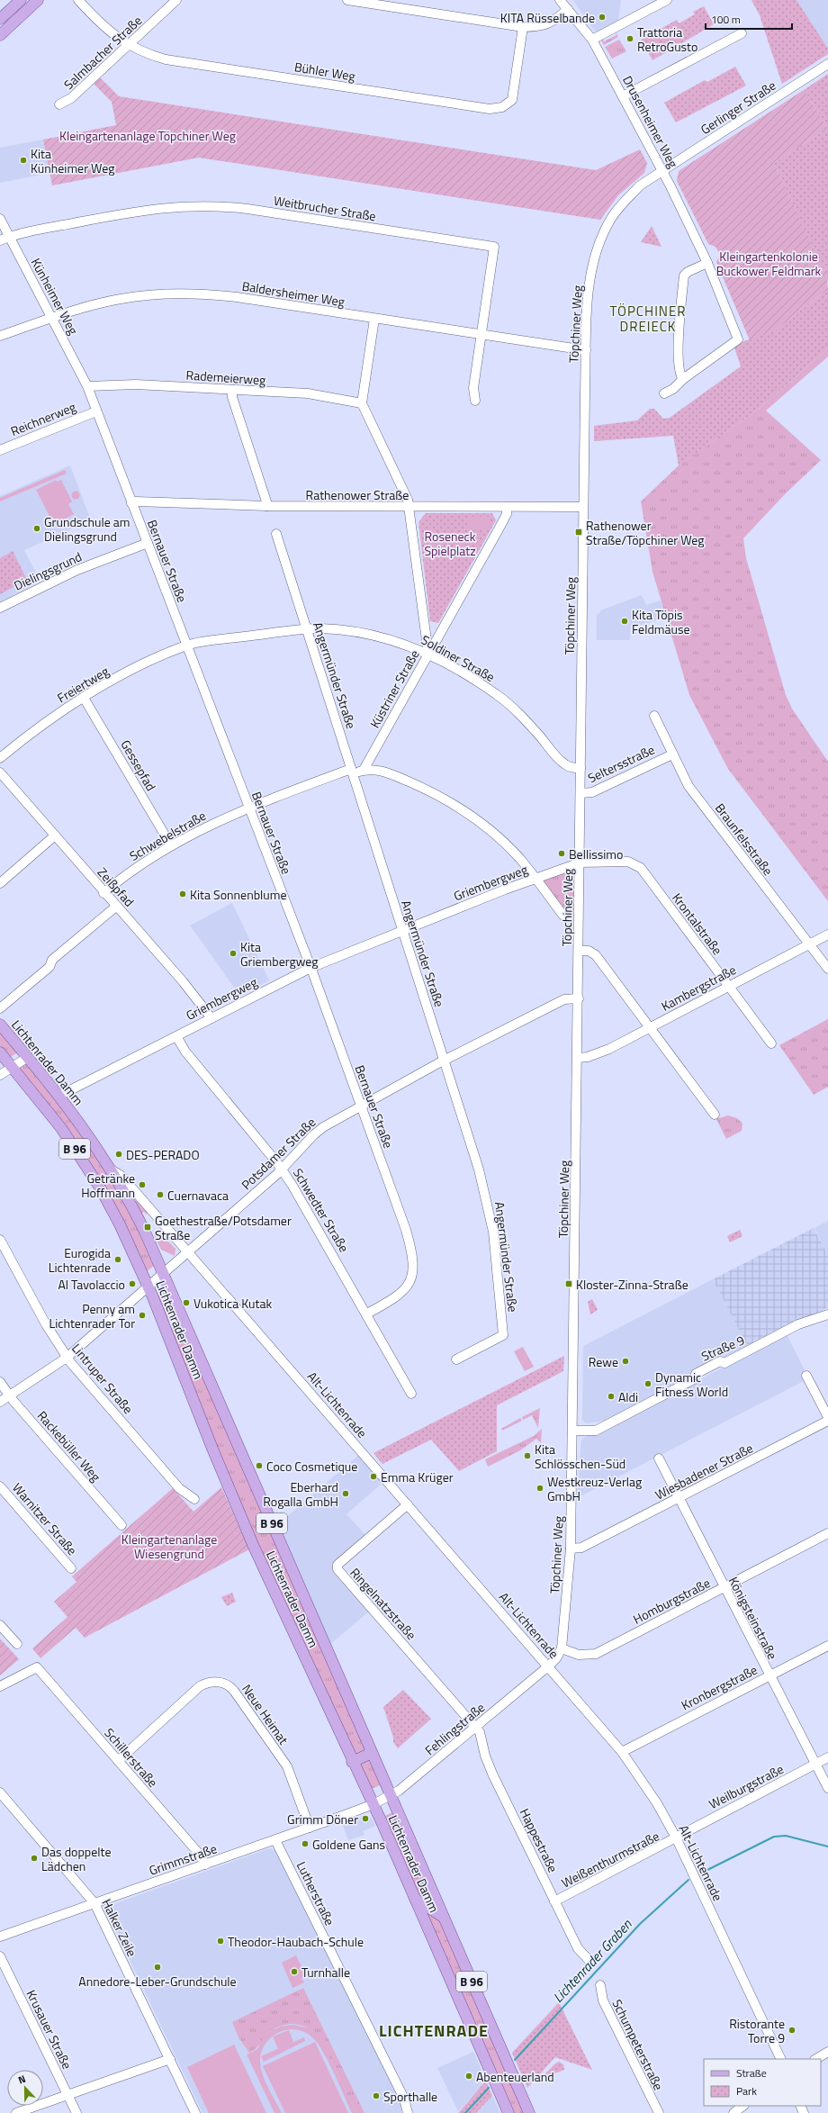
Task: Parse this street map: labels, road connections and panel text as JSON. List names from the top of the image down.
{
  "streets": {
    "main road": ["Lichtenrader Damm", "B 96"],
    "street": [
      "Salmbacher Straße",
      "Bühler Weg",
      "Gerlinger Straße",
      "Drusenheimer Weg",
      "Weitbrucher Straße",
      "Baldersheimer Weg",
      "Künheimer Weg",
      "Töpchiner Weg",
      "Rademeierweg",
      "Reichnerweg",
      "Rathenower Straße",
      "Bernauer Straße",
      "Dielingsgrund",
      "Soldiner Straße",
      "Angermünder Straße",
      "Freiertweg",
      "Küstriner Straße",
      "Seltersstraße",
      "Gessepfad",
      "Schwebelstraße",
      "Braunfelsstraße",
      "Griembergweg",
      "Zeißpfad",
      "Krontalstraße",
      "Kambergstraße",
      "Potsdamer Straße",
      "Schwedter Straße",
      "Straße 9",
      "Lintruper Straße",
      "Alt-Lichtenrade",
      "Rackebüller Weg",
      "Wiesbadener Straße",
      "Warnitzer Straße",
      "Homburgstraße",
      "Ringelnatzstraße",
      "Königsteinstraße",
      "Kronbergstraße",
      "Neue Heimat",
      "Fehlingstraße",
      "Schillerstraße",
      "Weilburgstraße",
      "Happestraße",
      "Grimmstraße",
      "Weißenthurmstraße",
      "Lutherstraße",
      "Halker Zeile",
      "Krusauer Straße",
      "Schumpeterstraße"
    ]
  },
  "crossings": [
    ["Salmbacher Straße", "Bühler Weg"],
    ["Gerlinger Straße", "Drusenheimer Weg"],
    ["Gerlinger Straße", "Töpchiner Weg"],
    ["Drusenheimer Weg", "Töpchiner Weg"],
    ["Weitbrucher Straße", "Baldersheimer Weg"],
    ["Weitbrucher Straße", "Künheimer Weg"],
    ["Baldersheimer Weg", "Künheimer Weg"],
    ["Baldersheimer Weg", "Töpchiner Weg"],
    ["Künheimer Weg", "Rademeierweg"],
    ["Künheimer Weg", "Bernauer Straße"],
    ["Töpchiner Weg", "Rathenower Straße"],
    ["Töpchiner Weg", "Soldiner Straße"],
    ["Töpchiner Weg", "Seltersstraße"],
    ["Töpchiner Weg", "Griembergweg"],
    ["Töpchiner Weg", "Krontalstraße"],
    ["Töpchiner Weg", "Kambergstraße"],
    ["Töpchiner Weg", "Potsdamer Straße"],
    ["Töpchiner Weg", "Straße 9"],
    ["Töpchiner Weg", "Alt-Lichtenrade"],
    ["Töpchiner Weg", "Wiesbadener Straße"],
    ["Töpchiner Weg", "Homburgstraße"],
    ["Töpchiner Weg", "Fehlingstraße"],
    ["Rademeierweg", "Bernauer Straße"],
    ["Reichnerweg", "Bernauer Straße"],
    ["Rathenower Straße", "Bernauer Straße"],
    ["Rathenower Straße", "Küstriner Straße"],
    ["Bernauer Straße", "Dielingsgrund"],
    ["Bernauer Straße", "Soldiner Straße"],
    ["Bernauer Straße", "Freiertweg"],
    ["Bernauer Straße", "Schwebelstraße"],
    ["Bernauer Straße", "Griembergweg"],
    ["Bernauer Straße", "Potsdamer Straße"],
    ["Bernauer Straße", "Schwedter Straße"],
    ["Soldiner Straße", "Angermünder Straße"],
    ["Soldiner Straße", "Freiertweg"],
    ["Soldiner Straße", "Küstriner Straße"],
    ["Angermünder Straße", "Schwebelstraße"],
    ["Angermünder Straße", "Griembergweg"],
    ["Angermünder Straße", "Potsdamer Straße"],
    ["Freiertweg", "Gessepfad"],
    ["Küstriner Straße", "Schwebelstraße"],
    ["Seltersstraße", "Braunfelsstraße"],
    ["Gessepfad", "Schwebelstraße"],
    ["Schwebelstraße", "Zeißpfad"],
    ["Braunfelsstraße", "Kambergstraße"],
    ["Griembergweg", "Zeißpfad"],
    ["Griembergweg", "Krontalstraße"],
    ["Griembergweg", "Lichtenrader Damm"],
    ["Griembergweg", "Schwedter Straße"],
    ["Krontalstraße", "Kambergstraße"],
    ["Lichtenrader Damm", "Potsdamer Straße"],
    ["Lichtenrader Damm", "Alt-Lichtenrade"],
    ["Lichtenrader Damm", "Fehlingstraße"],
    ["Lichtenrader Damm", "Grimmstraße"],
    ["Potsdamer Straße", "Schwedter Straße"],
    ["Potsdamer Straße", "Lintruper Straße"],
    ["Potsdamer Straße", "Alt-Lichtenrade"],
    ["Potsdamer Straße", "Rackebüller Weg"],
    ["Alt-Lichtenrade", "Ringelnatzstraße"],
    ["Alt-Lichtenrade", "Kronbergstraße"],
    ["Alt-Lichtenrade", "Fehlingstraße"],
    ["Alt-Lichtenrade", "Weilburgstraße"],
    ["Alt-Lichtenrade", "Weißenthurmstraße"],
    ["Wiesbadener Straße", "Königsteinstraße"],
    ["Homburgstraße", "Königsteinstraße"],
    ["Ringelnatzstraße", "Fehlingstraße"],
    ["Ringelnatzstraße", "Happestraße"],
    ["Königsteinstraße", "Kronbergstraße"],
    ["Königsteinstraße", "Weilburgstraße"],
    ["Neue Heimat", "Schillerstraße"],
    ["Neue Heimat", "Grimmstraße"],
    ["Fehlingstraße", "Happestraße"],
    ["Fehlingstraße", "Grimmstraße"],
    ["Schillerstraße", "Grimmstraße"],
    ["Weilburgstraße", "Weißenthurmstraße"],
    ["Happestraße", "Weißenthurmstraße"],
    ["Grimmstraße", "Lutherstraße"],
    ["Grimmstraße", "Halker Zeile"]
  ],
  "districts": ["TÖPCHINER DREIECK", "LICHTENRADE"],
  "water": ["Lichtenrader Graben"],
  "parks": [
    "Kleingartenanlage Töpchiner Weg",
    "Kleingartenkolonie Buckower Feldmark",
    "Roseneck Spielplatz",
    "Kleingartenanlage Wiesengrund"
  ],
  "places": {
    "other": [
      "KITA Rüsselbande",
      "Trattoria RetroGusto",
      "Kita Künheimer Weg",
      "Grundschule am Dielingsgrund",
      "Kita Töpis Feldmäuse",
      "Bellissimo",
      "Kita Sonnenblume",
      "Kita Griembergweg",
      "DES-PERADO",
      "Getränke Hoffmann",
      "Cuernavaca",
      "Eurogida Lichtenrade",
      "Al Tavolaccio",
      "Vukotica Kutak",
      "Penny am Lichtenrader Tor",
      "Rewe",
      "Dynamic Fitness World",
      "Aldi",
      "Kita Schlösschen-Süd",
      "Coco Cosmetique",
      "Emma Krüger",
      "Westkreuz-Verlag GmbH",
      "Eberhard Rogalla GmbH",
      "Grimm Döner",
      "Goldene Gans",
      "Das doppelte Lädchen",
      "Theodor-Haubach-Schule",
      "Annedore-Leber-Grundschule",
      "Turnhalle",
      "Ristorante Torre 9",
      "Abenteuerland",
      "Sporthalle"
    ],
    "transit": ["Rathenower Straße/Töpchiner Weg", "Goethestraße/Potsdamer Straße", "Kloster-Zinna-Straße"]
  },
  "legend": ["Straße", "Park"],
  "scale_bar": "100 m",
  "north": "top"
}
